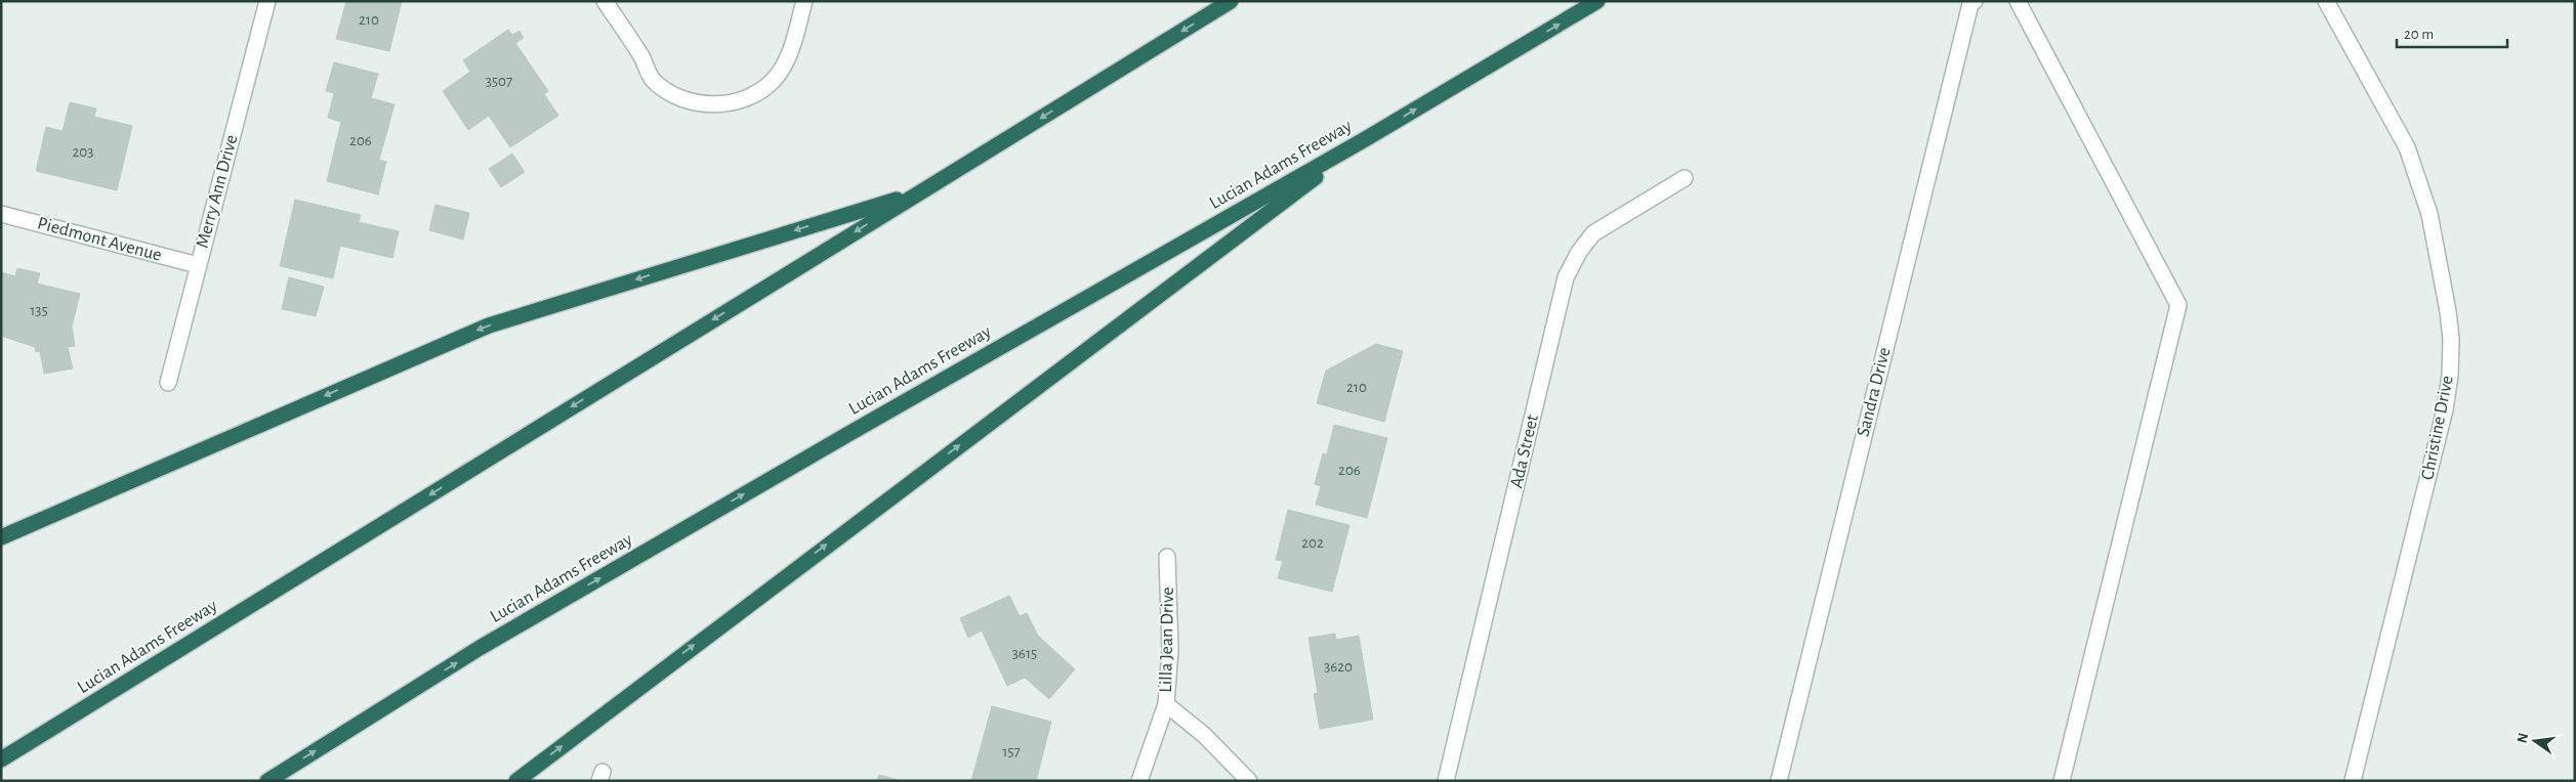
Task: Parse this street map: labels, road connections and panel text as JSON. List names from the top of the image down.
{
  "streets": {
    "highway": ["Lucian Adams Freeway"],
    "street": [
      "Merry Ann Drive",
      "Piedmont Avenue",
      "Sandra Drive",
      "Christine Drive",
      "Ada Street",
      "Lilla Jean Drive"
    ]
  },
  "crossings": [
    ["Merry Ann Drive", "Piedmont Avenue"]
  ],
  "house_numbers": [
    "210",
    "3507",
    "206",
    "203",
    "135",
    "210",
    "206",
    "202",
    "3615",
    "3620",
    "157"
  ],
  "scale_bar": "20 m",
  "north": "left"
}
